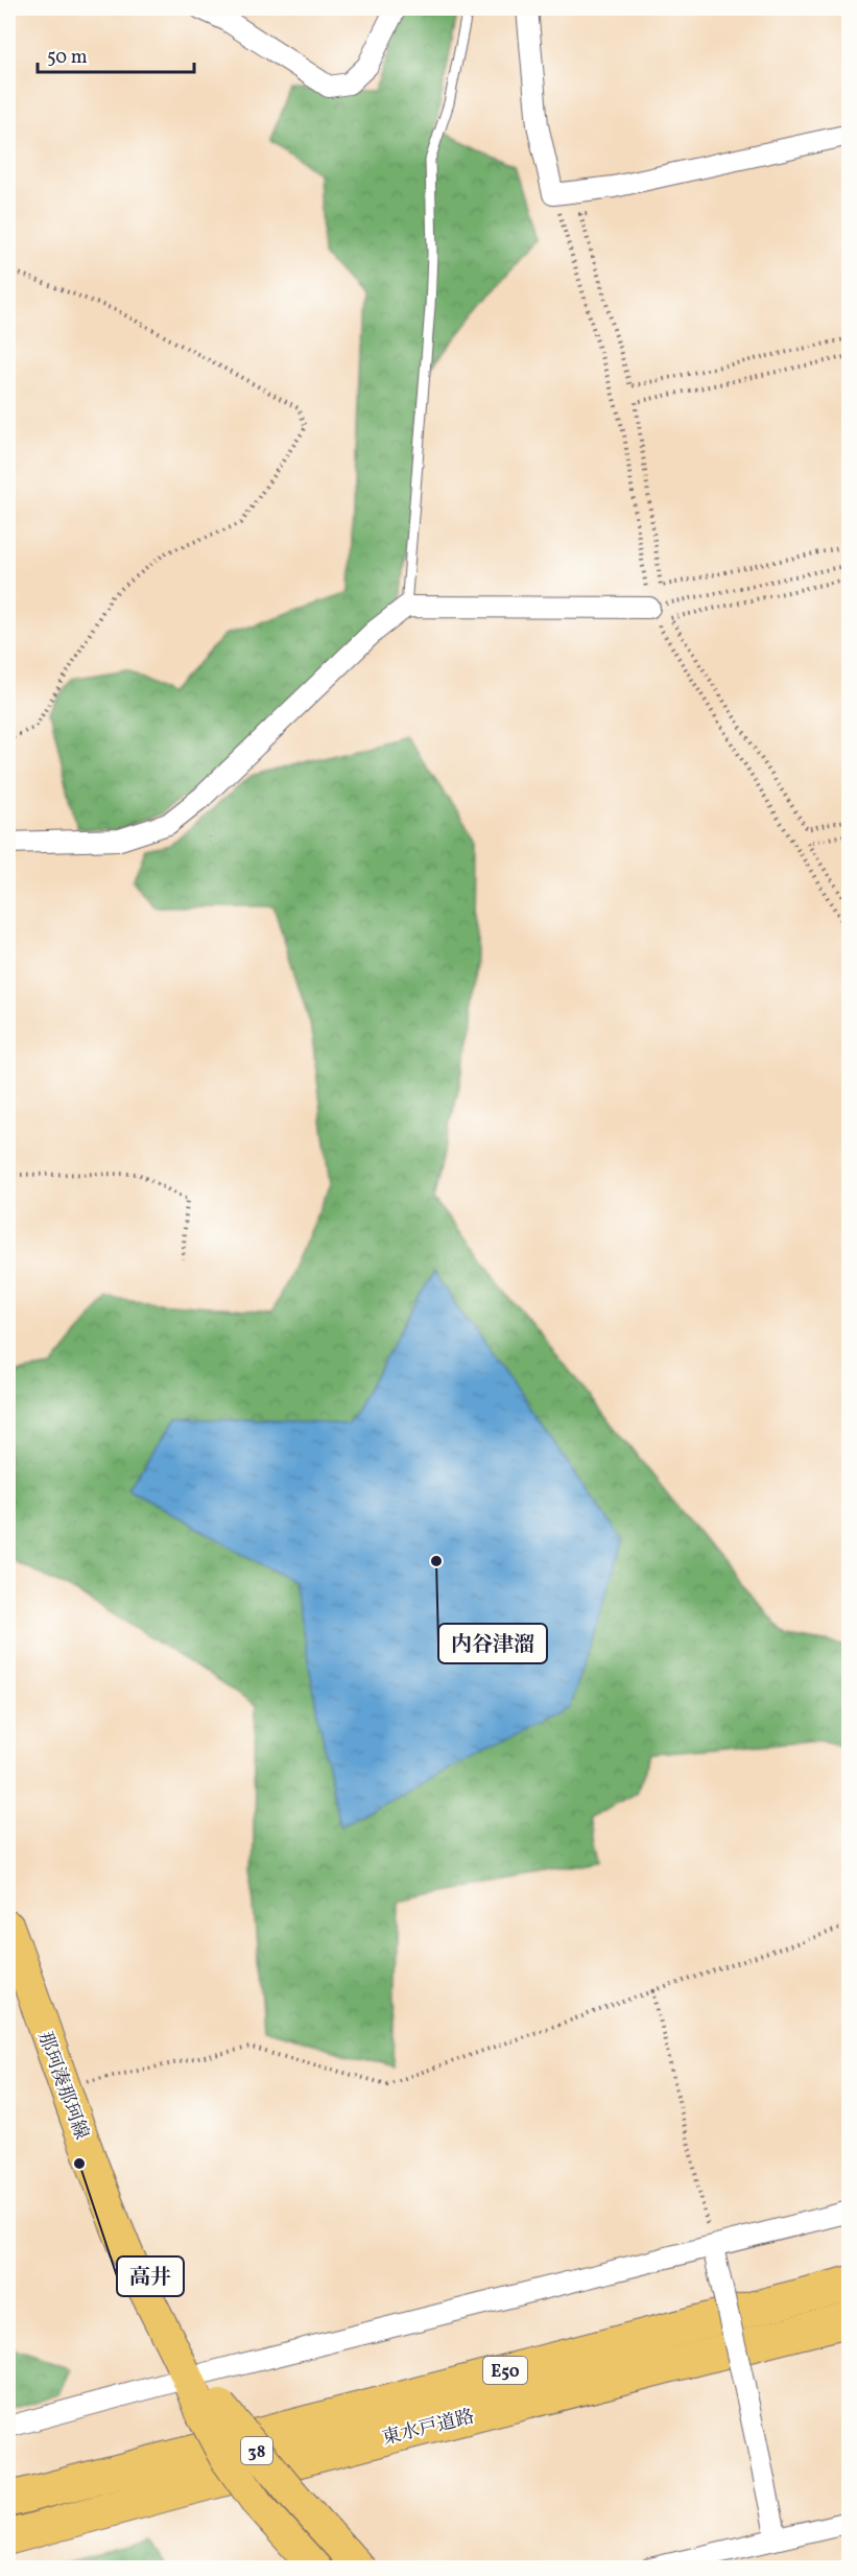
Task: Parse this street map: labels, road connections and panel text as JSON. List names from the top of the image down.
{
  "streets": {
    "highway": ["E50", "東水戸道路"],
    "main road": ["那珂湊那珂線", "38"]
  },
  "places": ["内谷津溜", "高井"],
  "scale_bar": "50 m"
}
